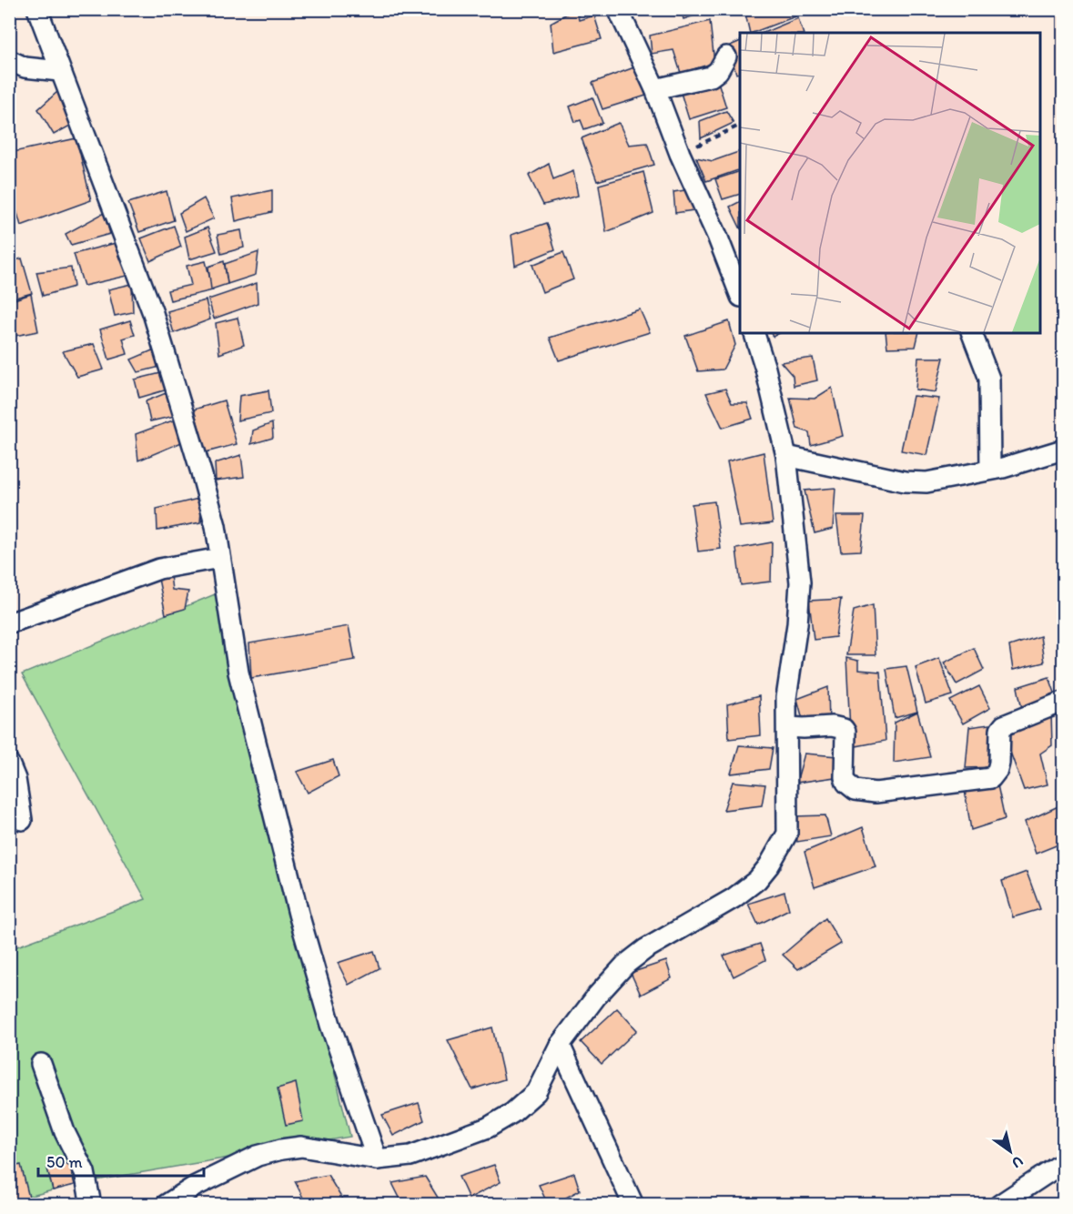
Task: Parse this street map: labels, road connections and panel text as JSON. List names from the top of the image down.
{
  "scale_bar": "50 m",
  "north": "bottom right"
}
